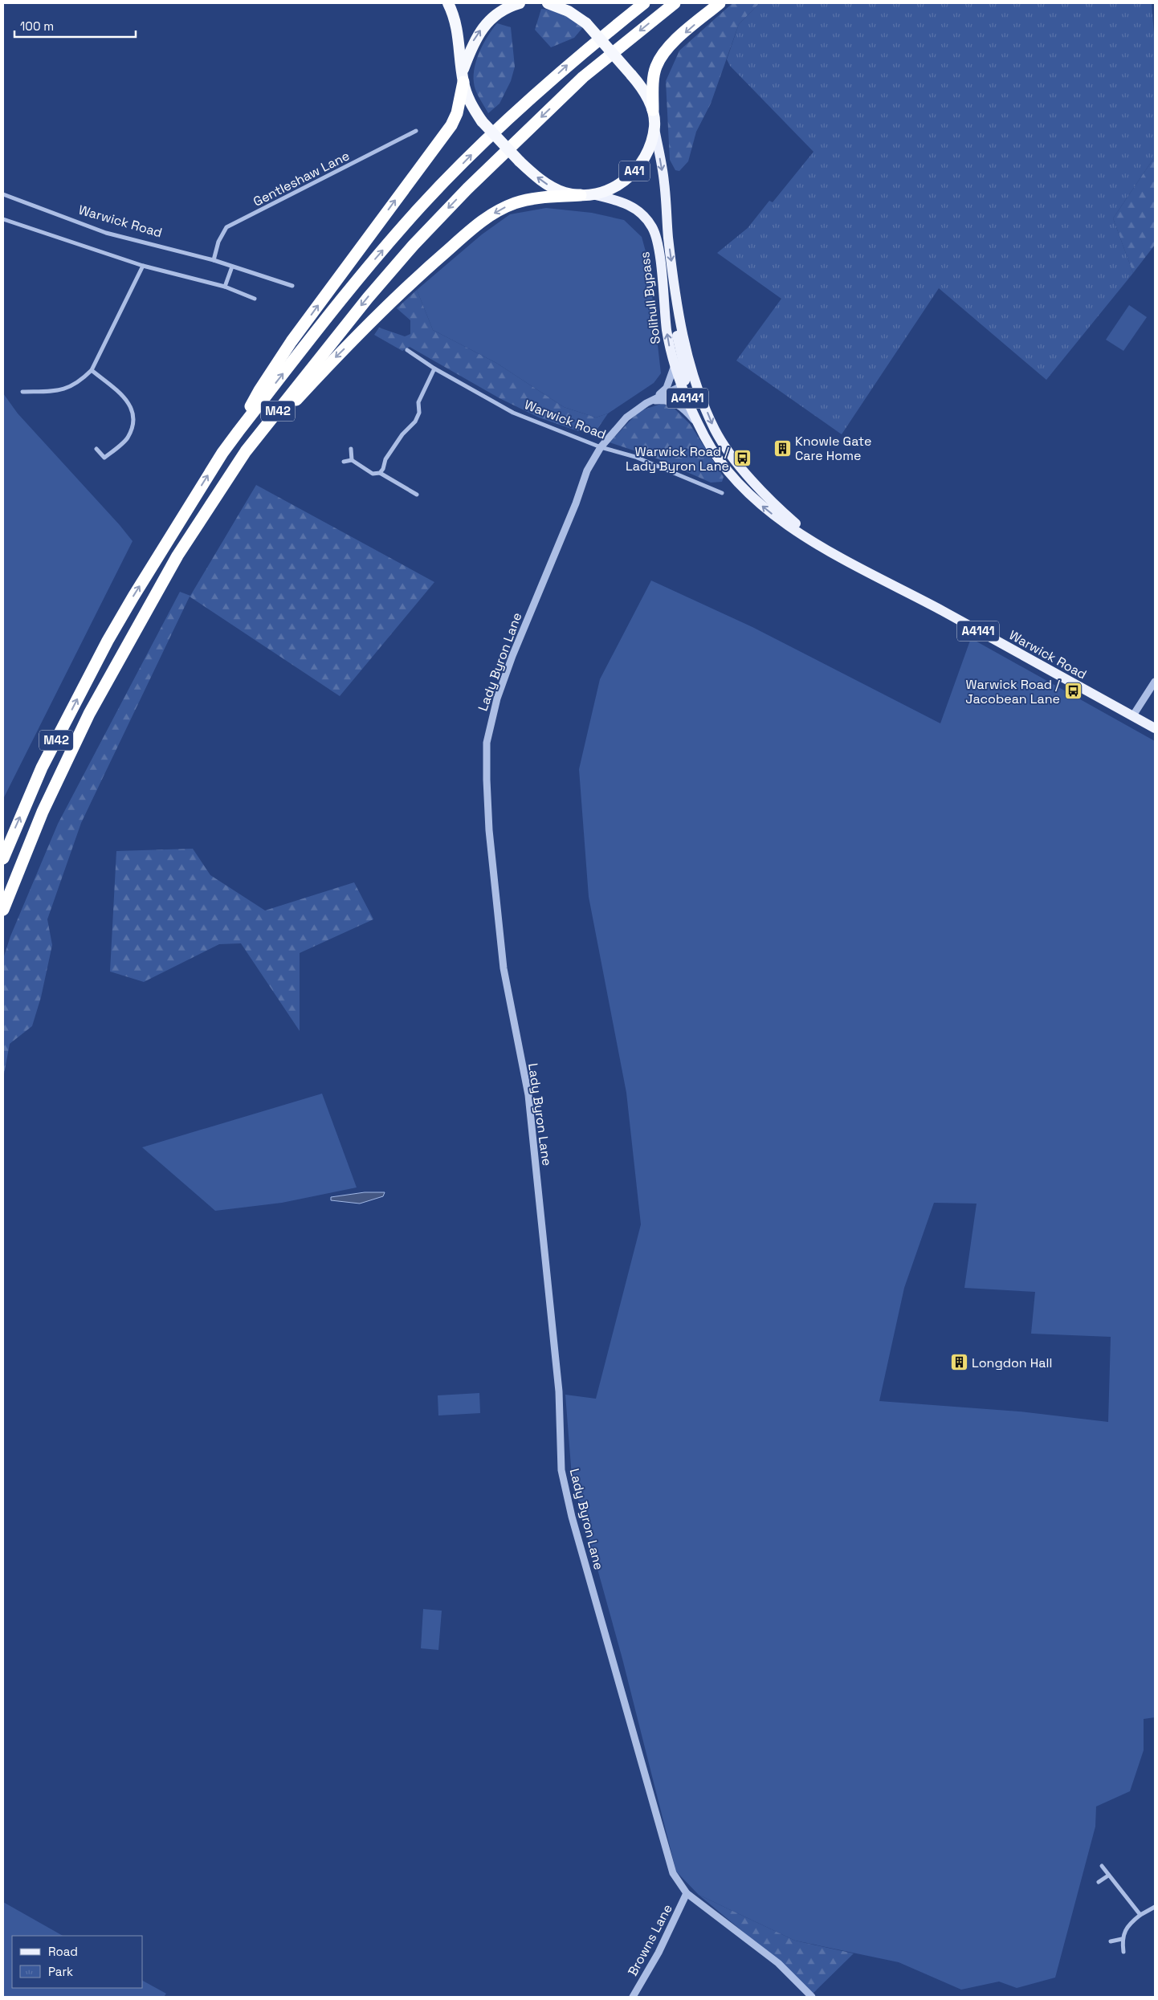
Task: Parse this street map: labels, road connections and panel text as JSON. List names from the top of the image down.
{
  "streets": {
    "highway": ["A41", "M42"],
    "main road": ["Warwick Road", "Solihull Bypass", "A4141"],
    "street": ["Gentleshaw Lane", "Lady Byron Lane", "Browns Lane"]
  },
  "crossings": [
    ["A41", "Solihull Bypass"],
    ["Gentleshaw Lane", "Warwick Road"],
    ["Warwick Road", "Solihull Bypass"],
    ["Warwick Road", "A4141"],
    ["Warwick Road", "Lady Byron Lane"],
    ["Solihull Bypass", "A4141"],
    ["Solihull Bypass", "Lady Byron Lane"],
    ["Lady Byron Lane", "Browns Lane"]
  ],
  "places": {
    "building": ["Knowle Gate Care Home", "Longdon Hall"],
    "bus stop": ["Warwick Road / Lady Byron Lane", "Warwick Road / Jacobean Lane"]
  },
  "legend": ["Road", "Park"],
  "scale_bar": "100 m"
}
